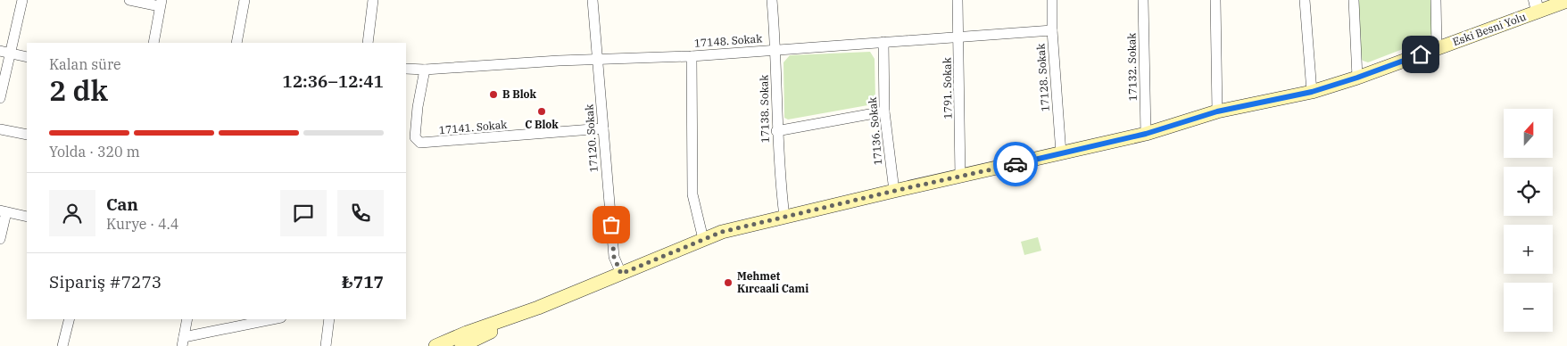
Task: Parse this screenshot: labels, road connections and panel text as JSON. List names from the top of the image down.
{
  "streets": {
    "main road": ["Eski Besni Yolu"],
    "street": [
      "17148. Sokak",
      "17132. Sokak",
      "17128. Sokak",
      "1791. Sokak",
      "17138. Sokak",
      "17141. Sokak",
      "17136. Sokak",
      "17120. Sokak"
    ]
  },
  "crossings": [
    ["Eski Besni Yolu", "17132. Sokak"],
    ["Eski Besni Yolu", "17128. Sokak"],
    ["Eski Besni Yolu", "1791. Sokak"],
    ["Eski Besni Yolu", "17138. Sokak"],
    ["Eski Besni Yolu", "17136. Sokak"],
    ["Eski Besni Yolu", "17120. Sokak"],
    ["17148. Sokak", "17128. Sokak"],
    ["17148. Sokak", "1791. Sokak"],
    ["17148. Sokak", "17138. Sokak"],
    ["17148. Sokak", "17141. Sokak"],
    ["17148. Sokak", "17136. Sokak"],
    ["17148. Sokak", "17120. Sokak"],
    ["17141. Sokak", "17120. Sokak"]
  ],
  "places": ["B Blok", "C Blok", "Mehmet Kırcaali Cami"],
  "north": "top",
  "page": {
    "heading": ["2 dk", "Kalan süre", "12:36–12:41"],
    "panel": [
      "Can",
      "Kurye · 4.4",
      "Sipariş #7273",
      "₺717"
    ],
    "map_buttons": ["+", "−"],
    "bar": "Yolda · 320 m"
  }
}
